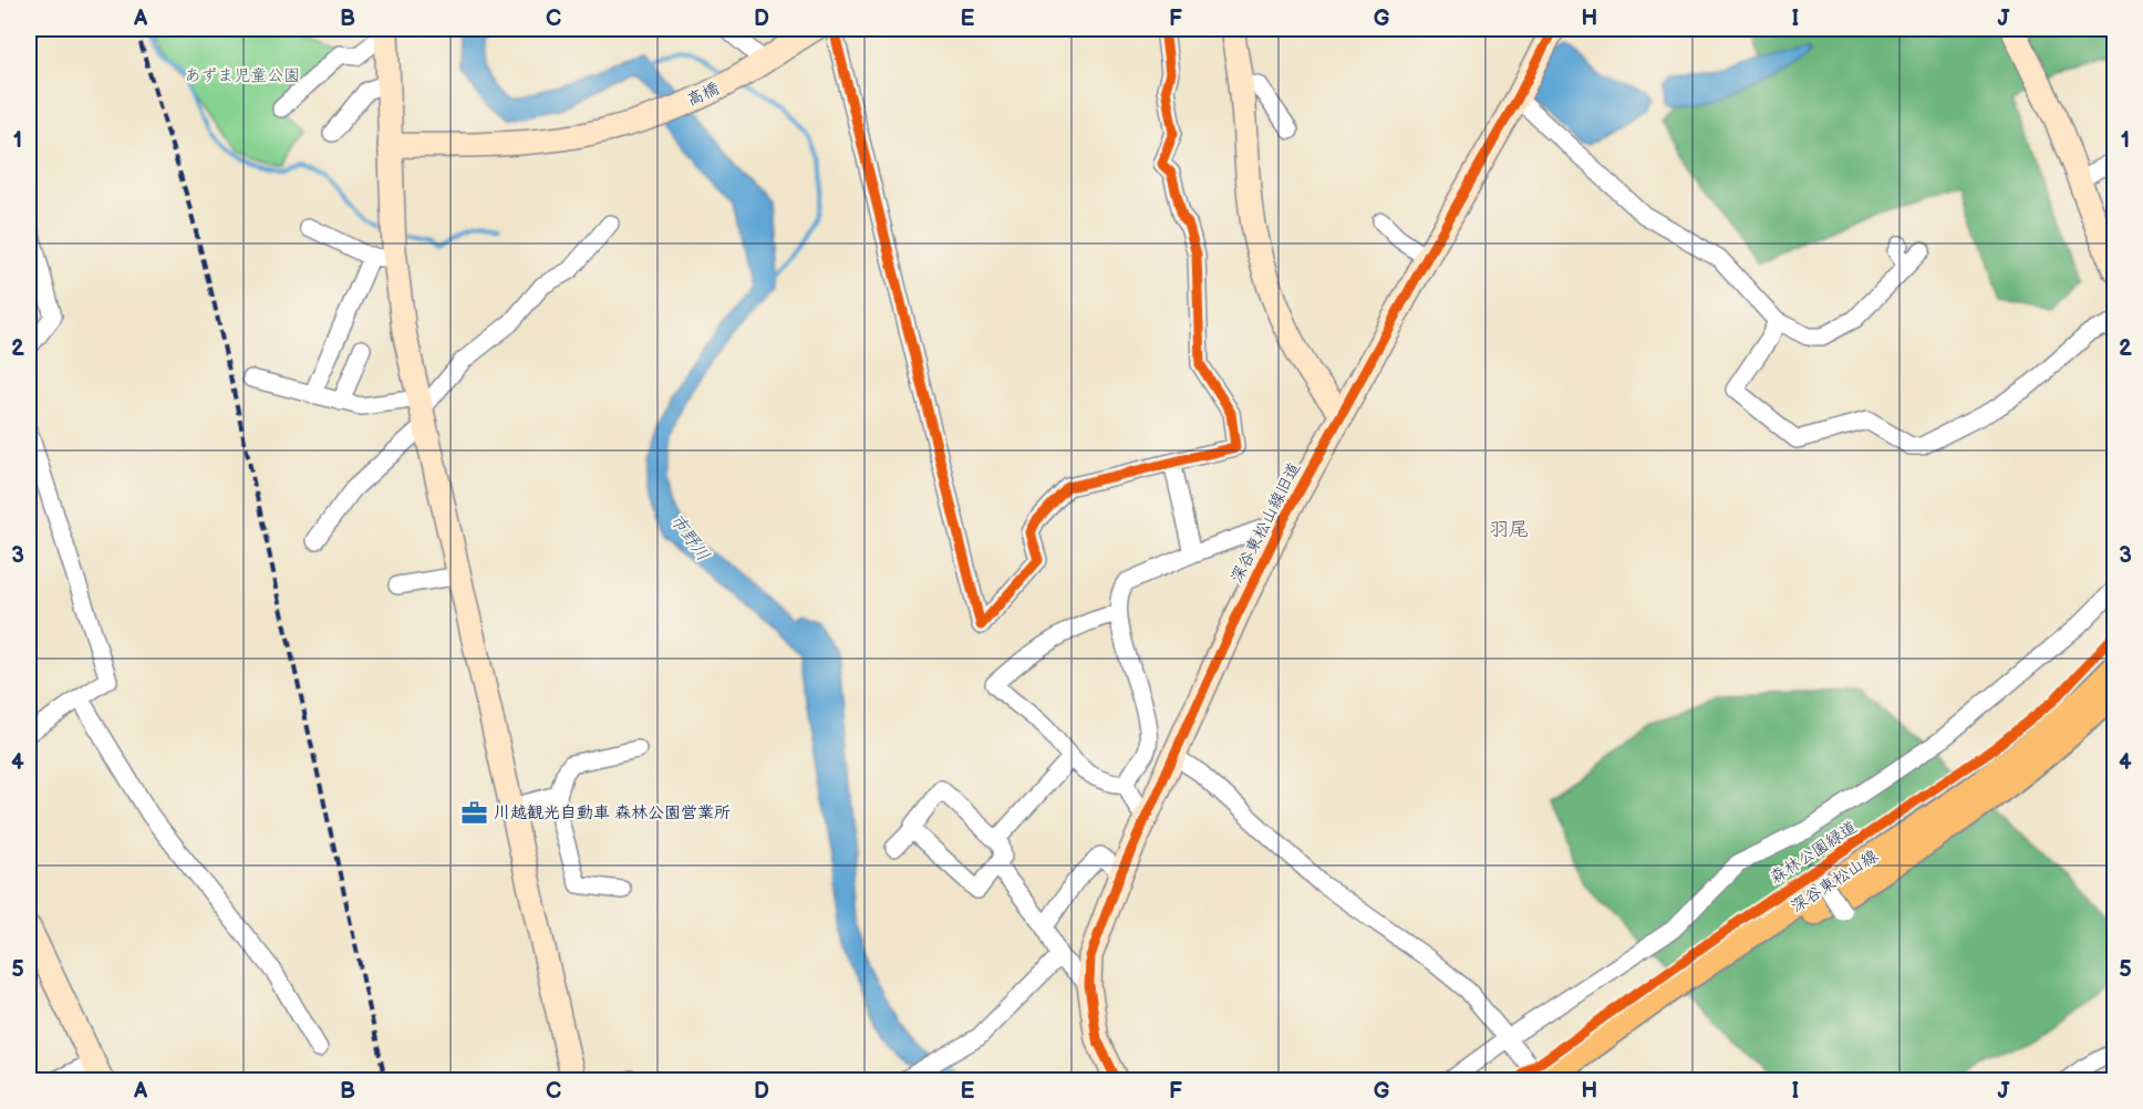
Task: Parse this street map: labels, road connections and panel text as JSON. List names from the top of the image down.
{
  "streets": {
    "main road": ["深谷東松山線"],
    "street": ["高橋", "深谷東松山線旧道"],
    "cycle path": ["森林公園緑道"]
  },
  "districts": ["羽尾"],
  "water": ["市野川"],
  "parks": ["あずま児童公園"],
  "places": {
    "office": ["川越観光自動車 森林公園営業所"]
  },
  "grid": {
    "columns": [
      "A",
      "B",
      "C",
      "D",
      "E",
      "F",
      "G",
      "H",
      "I",
      "J"
    ],
    "rows": [
      "1",
      "2",
      "3",
      "4",
      "5"
    ]
  }
}
